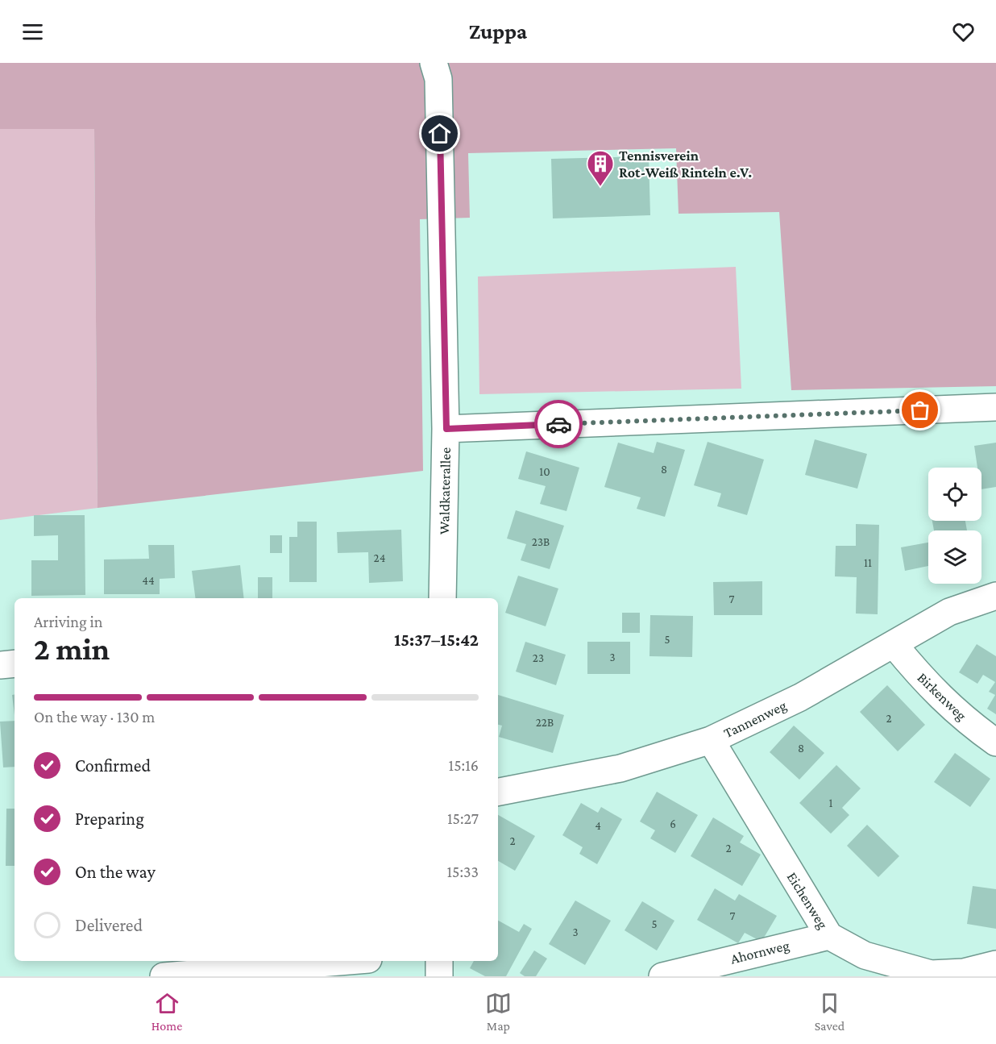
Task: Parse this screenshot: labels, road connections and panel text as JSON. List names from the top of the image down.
{
  "streets": {
    "street": [
      "Waldkaterallee",
      "Birkenweg",
      "Tannenweg",
      "Eichenweg",
      "Ahornweg"
    ]
  },
  "crossings": [
    ["Birkenweg", "Tannenweg"],
    ["Tannenweg", "Eichenweg"],
    ["Eichenweg", "Ahornweg"]
  ],
  "places": {
    "building": ["Tennisverein Rot-Weiß Rinteln e.V."]
  },
  "house_numbers": [
    "8",
    "10",
    "23B",
    "24",
    "11",
    "44",
    "7",
    "5",
    "3",
    "23",
    "2",
    "22B",
    "8",
    "1",
    "6",
    "4",
    "2",
    "2",
    "7",
    "5",
    "3"
  ],
  "page": {
    "header": "Zuppa",
    "heading": ["2 min", "Arriving in", "15:37–15:42"],
    "bar": "On the way · 130 m",
    "list": [
      ["Confirmed", "15:16"],
      ["Preparing", "15:27"],
      ["On the way", "15:33"],
      "Delivered"
    ],
    "tabs": ["Home", "Map", "Saved"]
  }
}
